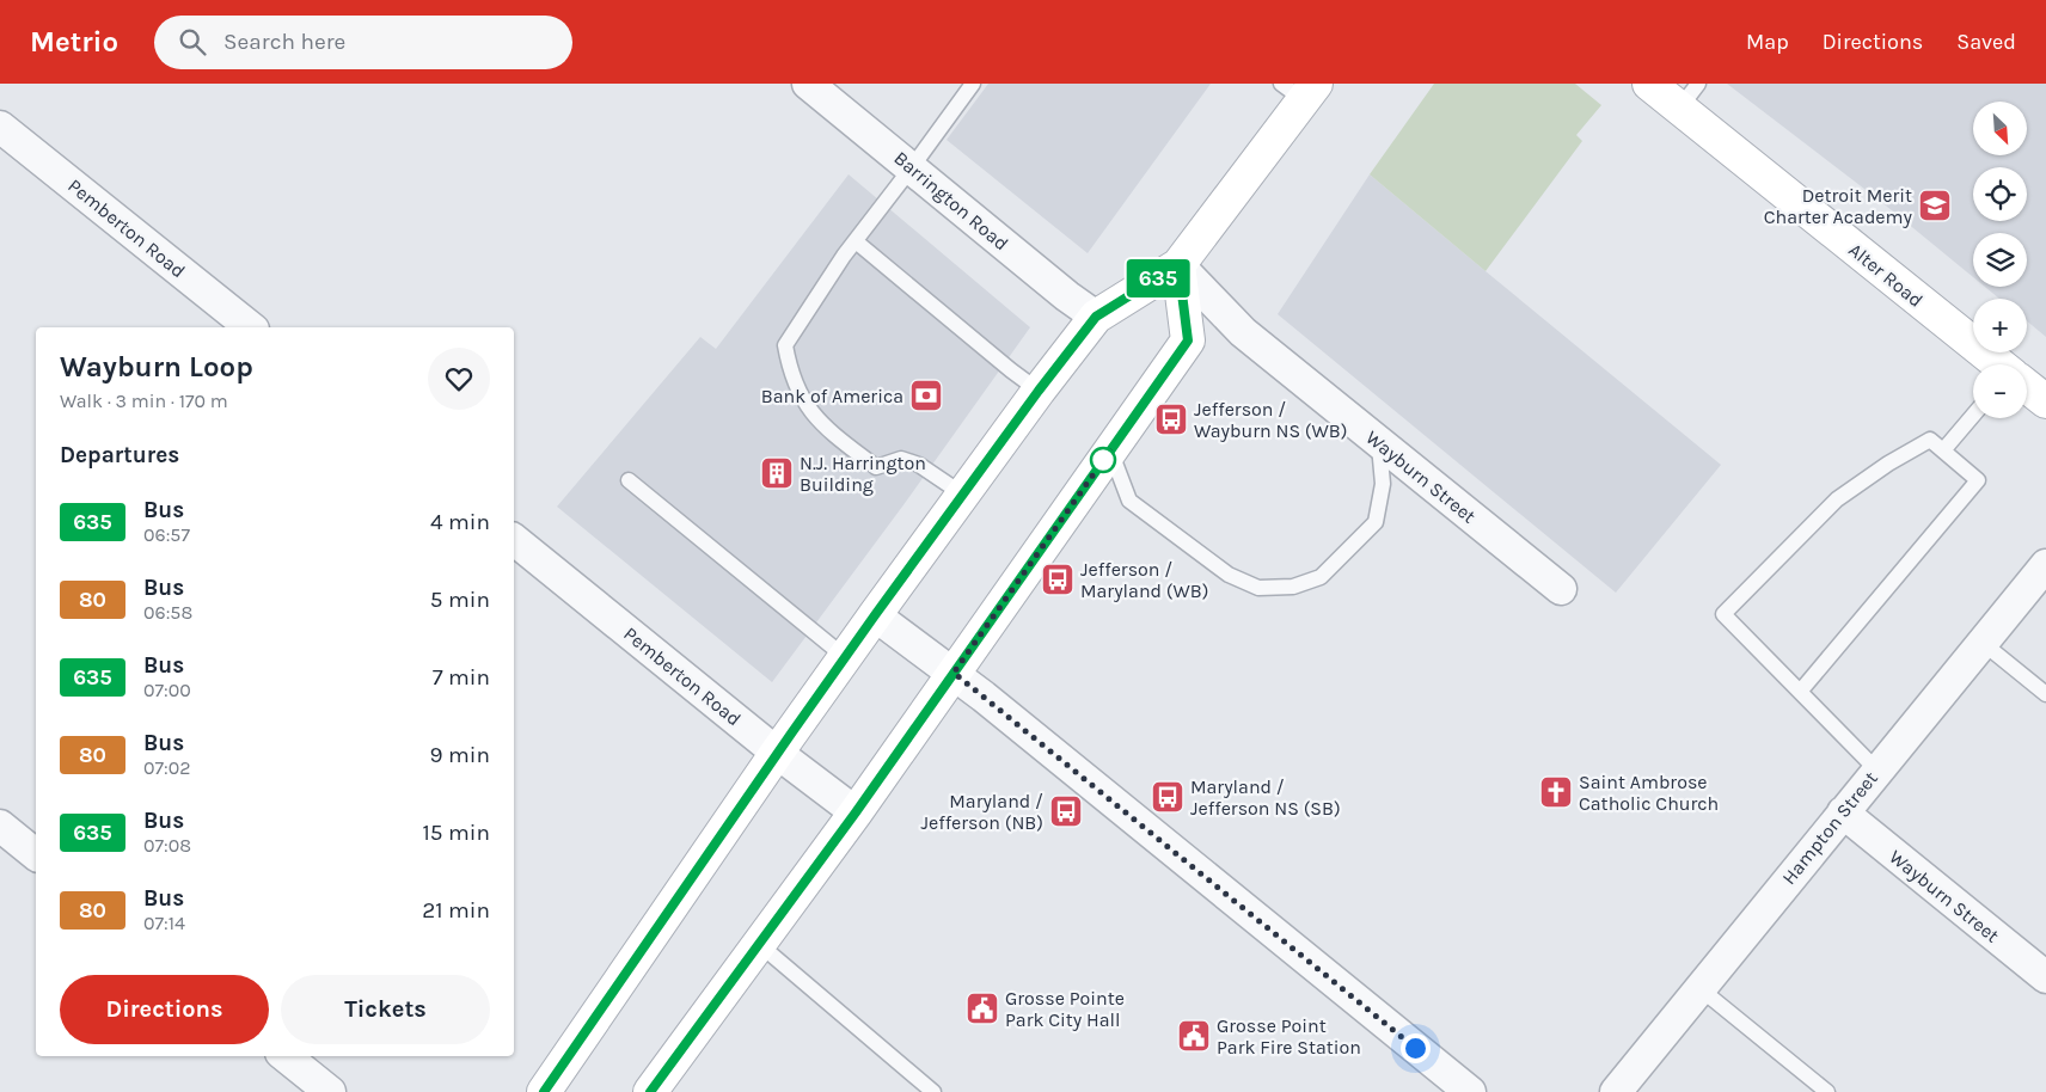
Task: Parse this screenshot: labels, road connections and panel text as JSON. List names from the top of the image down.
{
  "streets": {
    "main road": ["Alter Road"],
    "street": [
      "Barrington Road",
      "Pemberton Road",
      "Wayburn Street",
      "Hampton Street"
    ]
  },
  "crossings": [
    ["Wayburn Street", "Hampton Street"]
  ],
  "places": {
    "school or university": ["Detroit Merit Charter Academy"],
    "bank": ["Bank of America"],
    "bus stop": [
      "Jefferson / Wayburn NS (WB)",
      "Jefferson / Maryland (WB)",
      "Maryland / Jefferson NS (SB)",
      "Maryland / Jefferson (NB)"
    ],
    "building": ["N.J. Harrington Building"],
    "church": ["Saint Ambrose Catholic Church"],
    "public building": ["Grosse Pointe Park City Hall", "Grosse Point Park Fire Station"]
  },
  "lines": ["bus line 635"],
  "north": "bottom right",
  "page": {
    "header": "Metrio",
    "search": "Search here",
    "nav": ["Map", "Directions", "Saved"],
    "on_map": "635",
    "map_buttons": ["+", "−"],
    "heading": [
      ["Wayburn Loop", "Walk · 3 min · 170 m"],
      "Departures"
    ],
    "list": [
      {
        "mark": "635",
        "name": "Bus",
        "note": "06:57",
        "value": "4 min"
      },
      {
        "mark": "80",
        "name": "Bus",
        "note": "06:58",
        "value": "5 min"
      },
      {
        "mark": "635",
        "name": "Bus",
        "note": "07:00",
        "value": "7 min"
      },
      {
        "mark": "80",
        "name": "Bus",
        "note": "07:02",
        "value": "9 min"
      },
      {
        "mark": "635",
        "name": "Bus",
        "note": "07:08",
        "value": "15 min"
      },
      {
        "mark": "80",
        "name": "Bus",
        "note": "07:14",
        "value": "21 min"
      }
    ],
    "buttons": ["Directions", "Tickets"]
  }
}
